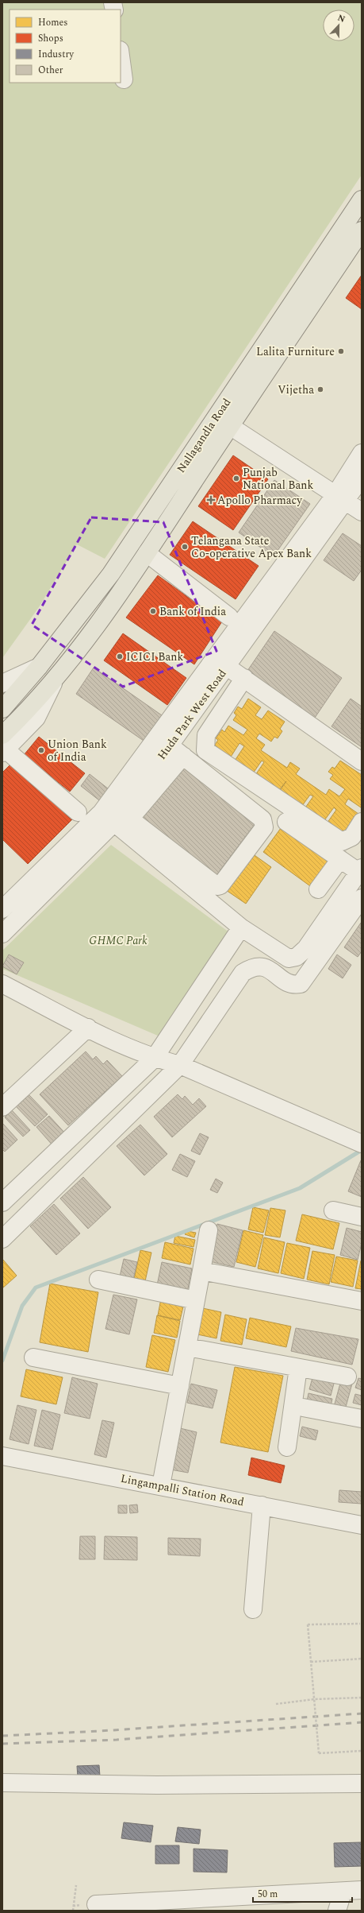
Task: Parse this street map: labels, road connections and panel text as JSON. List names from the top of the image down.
{
  "streets": {
    "main road": ["Nallagandla Road"],
    "street": ["Huda Park West Road", "Lingampalli Station Road"]
  },
  "parks": ["GHMC Park"],
  "places": {
    "other": [
      "Lalita Furniture",
      "Vijetha",
      "Punjab National Bank",
      "Telangana State Co-operative Apex Bank",
      "Bank of India",
      "ICICI Bank",
      "Union Bank of India"
    ],
    "health": ["Apollo Pharmacy"]
  },
  "legend": [
    "Homes",
    "Shops",
    "Industry",
    "Other"
  ],
  "scale_bar": "50 m",
  "north": "top"
}
